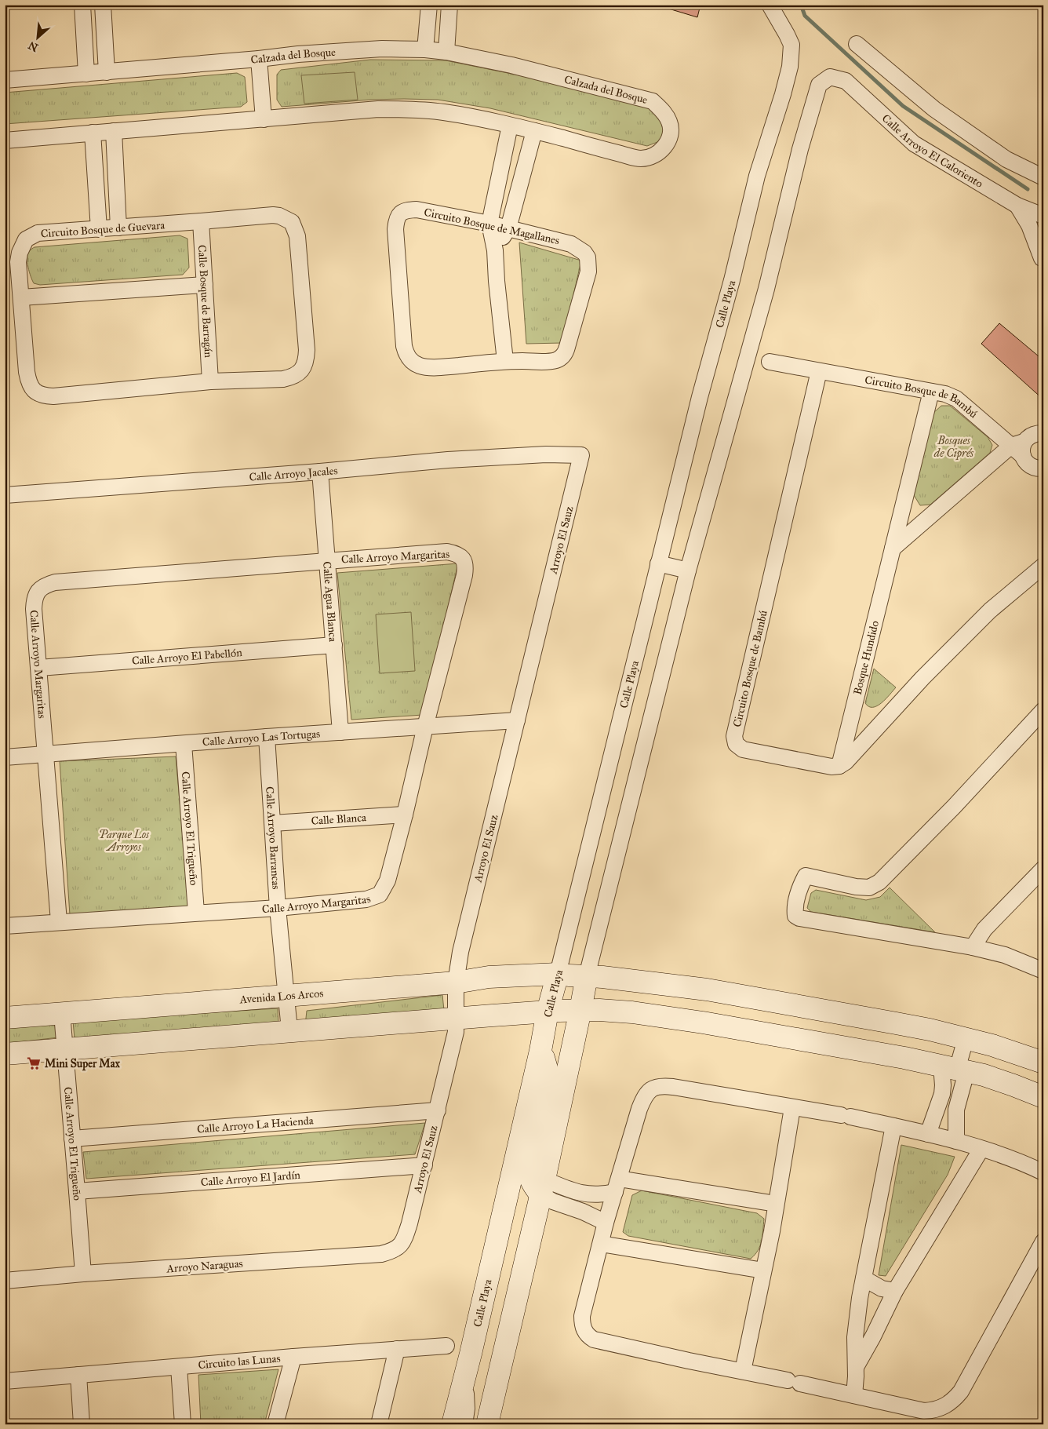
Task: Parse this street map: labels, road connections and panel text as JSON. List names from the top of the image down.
{
  "streets": {
    "street": [
      "Calzada del Bosque",
      "Calle Arroyo El Caloriento",
      "Circuito Bosque de Magallanes",
      "Circuito Bosque de Guevara",
      "Calle Bosque de Barragán",
      "Calle Playa",
      "Circuito Bosque de Bambú",
      "Calle Arroyo Jacales",
      "Arroyo El Sauz",
      "Calle Arroyo Margaritas",
      "Calle Agua Blanca",
      "Calle Arroyo El Pabellón",
      "Bosque Hundido",
      "Calle Arroyo Las Tortugas",
      "Calle Blanca",
      "Calle Arroyo El Trigueño",
      "Calle Arroyo Barrancas",
      "Avenida Los Arcos",
      "Calle Arroyo La Hacienda",
      "Calle Arroyo El Jardín",
      "Arroyo Naraguas",
      "Circuito las Lunas"
    ]
  },
  "crossings": [
    ["Circuito Bosque de Guevara", "Calle Bosque de Barragán"],
    ["Calle Playa", "Avenida Los Arcos"],
    ["Circuito Bosque de Bambú", "Bosque Hundido"],
    ["Calle Arroyo Jacales", "Arroyo El Sauz"],
    ["Calle Arroyo Jacales", "Calle Agua Blanca"],
    ["Arroyo El Sauz", "Calle Arroyo Las Tortugas"],
    ["Arroyo El Sauz", "Avenida Los Arcos"],
    ["Arroyo El Sauz", "Calle Arroyo La Hacienda"],
    ["Arroyo El Sauz", "Calle Arroyo El Jardín"],
    ["Arroyo El Sauz", "Arroyo Naraguas"],
    ["Calle Arroyo Margaritas", "Calle Agua Blanca"],
    ["Calle Arroyo Margaritas", "Calle Arroyo El Pabellón"],
    ["Calle Arroyo Margaritas", "Calle Arroyo Las Tortugas"],
    ["Calle Arroyo Margaritas", "Calle Blanca"],
    ["Calle Arroyo Margaritas", "Calle Arroyo El Trigueño"],
    ["Calle Arroyo Margaritas", "Calle Arroyo Barrancas"],
    ["Calle Agua Blanca", "Calle Arroyo El Pabellón"],
    ["Calle Agua Blanca", "Calle Arroyo Las Tortugas"],
    ["Calle Arroyo Las Tortugas", "Calle Arroyo El Trigueño"],
    ["Calle Arroyo Las Tortugas", "Calle Arroyo Barrancas"],
    ["Calle Blanca", "Calle Arroyo Barrancas"],
    ["Calle Arroyo El Trigueño", "Avenida Los Arcos"],
    ["Calle Arroyo El Trigueño", "Calle Arroyo La Hacienda"],
    ["Calle Arroyo El Trigueño", "Calle Arroyo El Jardín"],
    ["Calle Arroyo El Trigueño", "Arroyo Naraguas"],
    ["Calle Arroyo Barrancas", "Avenida Los Arcos"]
  ],
  "parks": ["Bosques de Ciprés", "Parque Los Arroyos"],
  "places": {
    "supermarket": ["Mini Super Max"]
  },
  "north": "bottom left"
}
